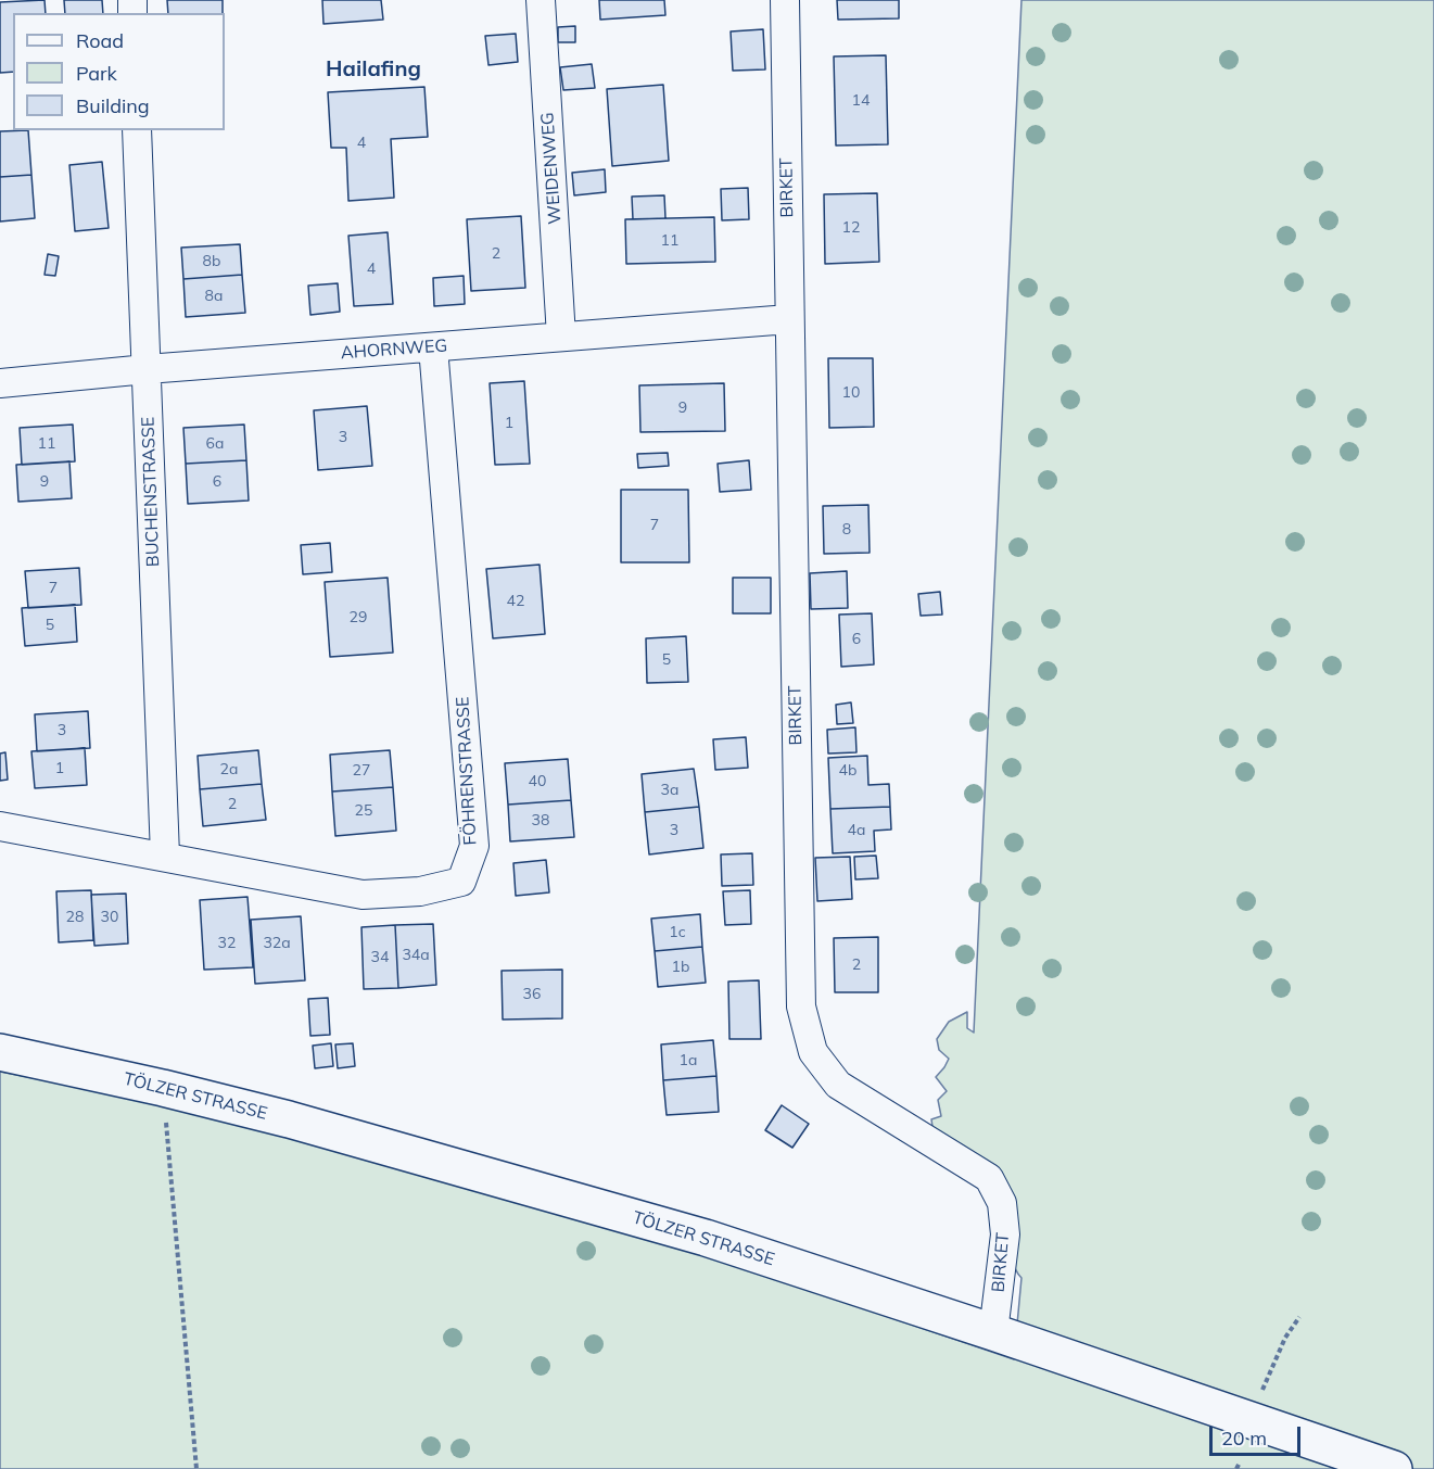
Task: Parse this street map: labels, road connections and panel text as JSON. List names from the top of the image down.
{
  "streets": {
    "main road": ["TÖLZER STRASSE"],
    "street": [
      "WEIDENWEG",
      "BIRKET",
      "AHORNWEG",
      "BUCHENSTRASSE",
      "FÖHRENSTRASSE"
    ]
  },
  "crossings": [
    ["WEIDENWEG", "AHORNWEG"],
    ["BIRKET", "AHORNWEG"],
    ["BIRKET", "TÖLZER STRASSE"],
    ["AHORNWEG", "BUCHENSTRASSE"],
    ["AHORNWEG", "FÖHRENSTRASSE"],
    ["BUCHENSTRASSE", "FÖHRENSTRASSE"]
  ],
  "districts": ["Hailafing"],
  "house_numbers": [
    "14",
    "4",
    "12",
    "11",
    "2",
    "8b",
    "4",
    "8a",
    "10",
    "9",
    "1",
    "3",
    "11",
    "6a",
    "9",
    "6",
    "7",
    "8",
    "7",
    "42",
    "29",
    "5",
    "6",
    "5",
    "3",
    "1",
    "2a",
    "27",
    "4b",
    "40",
    "3a",
    "2",
    "25",
    "38",
    "3",
    "4a",
    "28",
    "30",
    "1c",
    "32",
    "32a",
    "34a",
    "34",
    "2",
    "1b",
    "36",
    "1a"
  ],
  "legend": ["Road", "Park", "Building"],
  "scale_bar": "20 m"
}
